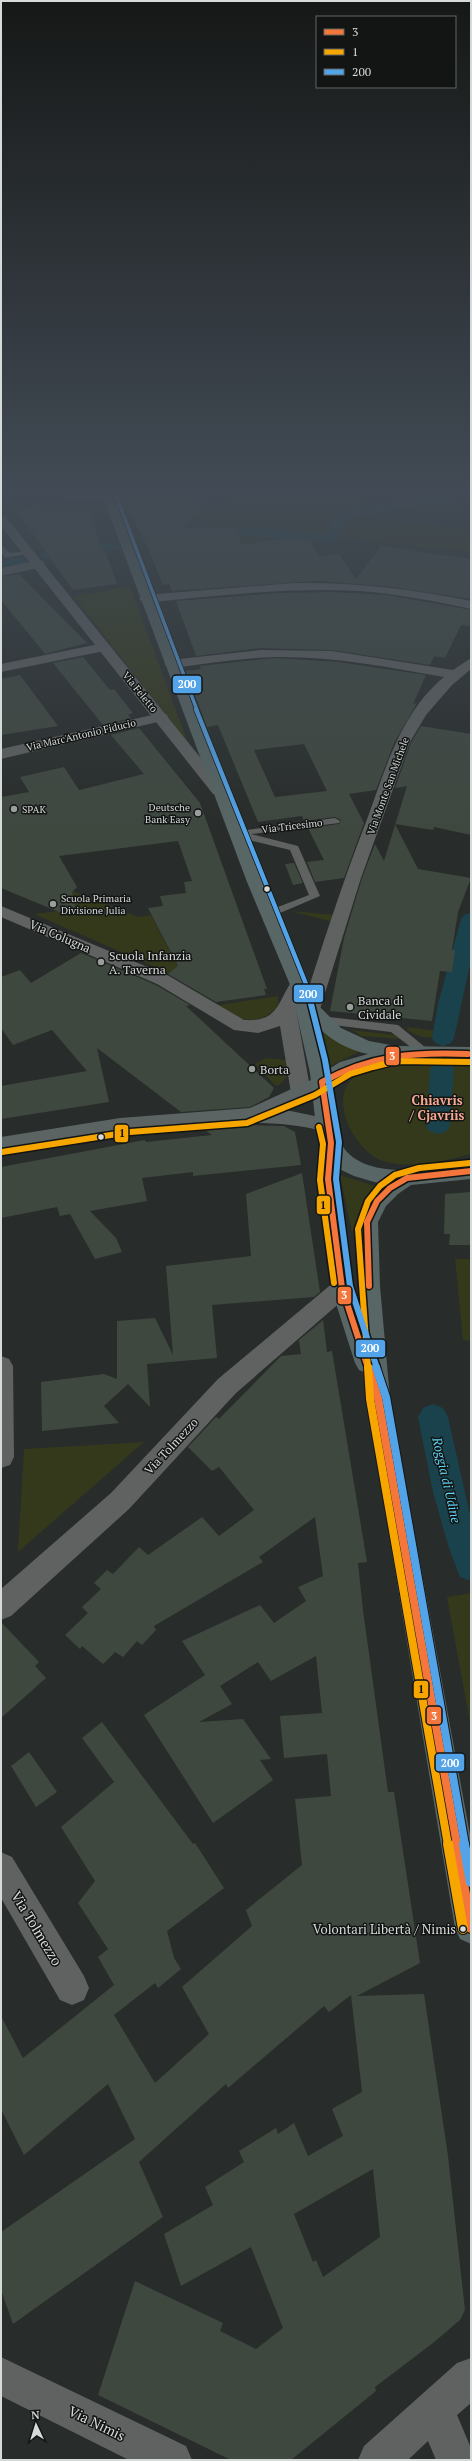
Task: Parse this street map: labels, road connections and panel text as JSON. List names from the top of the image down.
{
  "streets": {
    "street": [
      "Via Feletto",
      "Via Marc'Antonio Fiducio",
      "Via Monte San Michele",
      "Via Colugna",
      "Via Tolmezzo",
      "Via Nimis"
    ],
    "lane": ["Via Tricesimo"]
  },
  "crossings": [
    ["Via Feletto", "Via Marc'Antonio Fiducio"]
  ],
  "districts": ["Chiavris / Cjavriis"],
  "water": ["Roggia di Udine"],
  "places": [
    "SPAK",
    "Deutsche Bank Easy",
    "Scuola Primaria Divisione Julia",
    "Scuola Infanzia A. Taverna",
    "Banca di Cividale",
    "Borta",
    "Volontari Libertà / Nimis"
  ],
  "lines": ["transit line 200", "transit line 3", "transit line 1"],
  "legend": ["3", "1", "200"],
  "north": "top"
}
